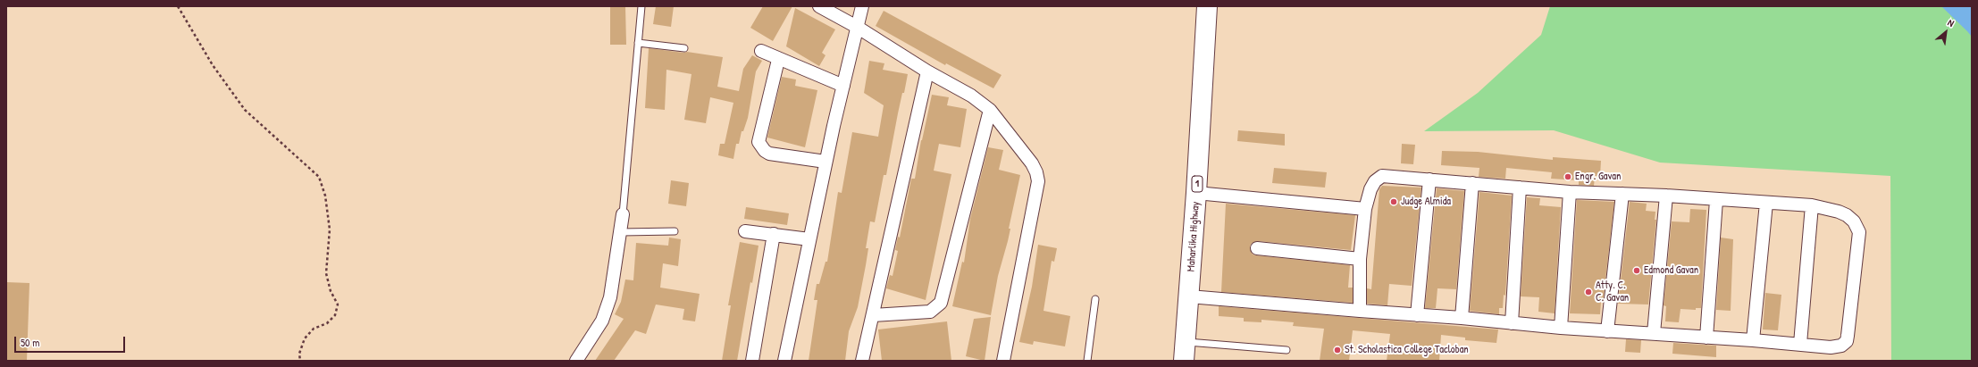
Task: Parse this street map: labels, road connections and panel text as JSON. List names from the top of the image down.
{
  "streets": {
    "highway": ["1", "Maharlika Highway"]
  },
  "places": [
    "Engr. Gavan",
    "Judge Almida",
    "Edmond Gavan",
    "Atty. C. C. Gavan",
    "St. Scholastica College Tacloban"
  ],
  "scale_bar": "50 m",
  "north": "top right"
}
